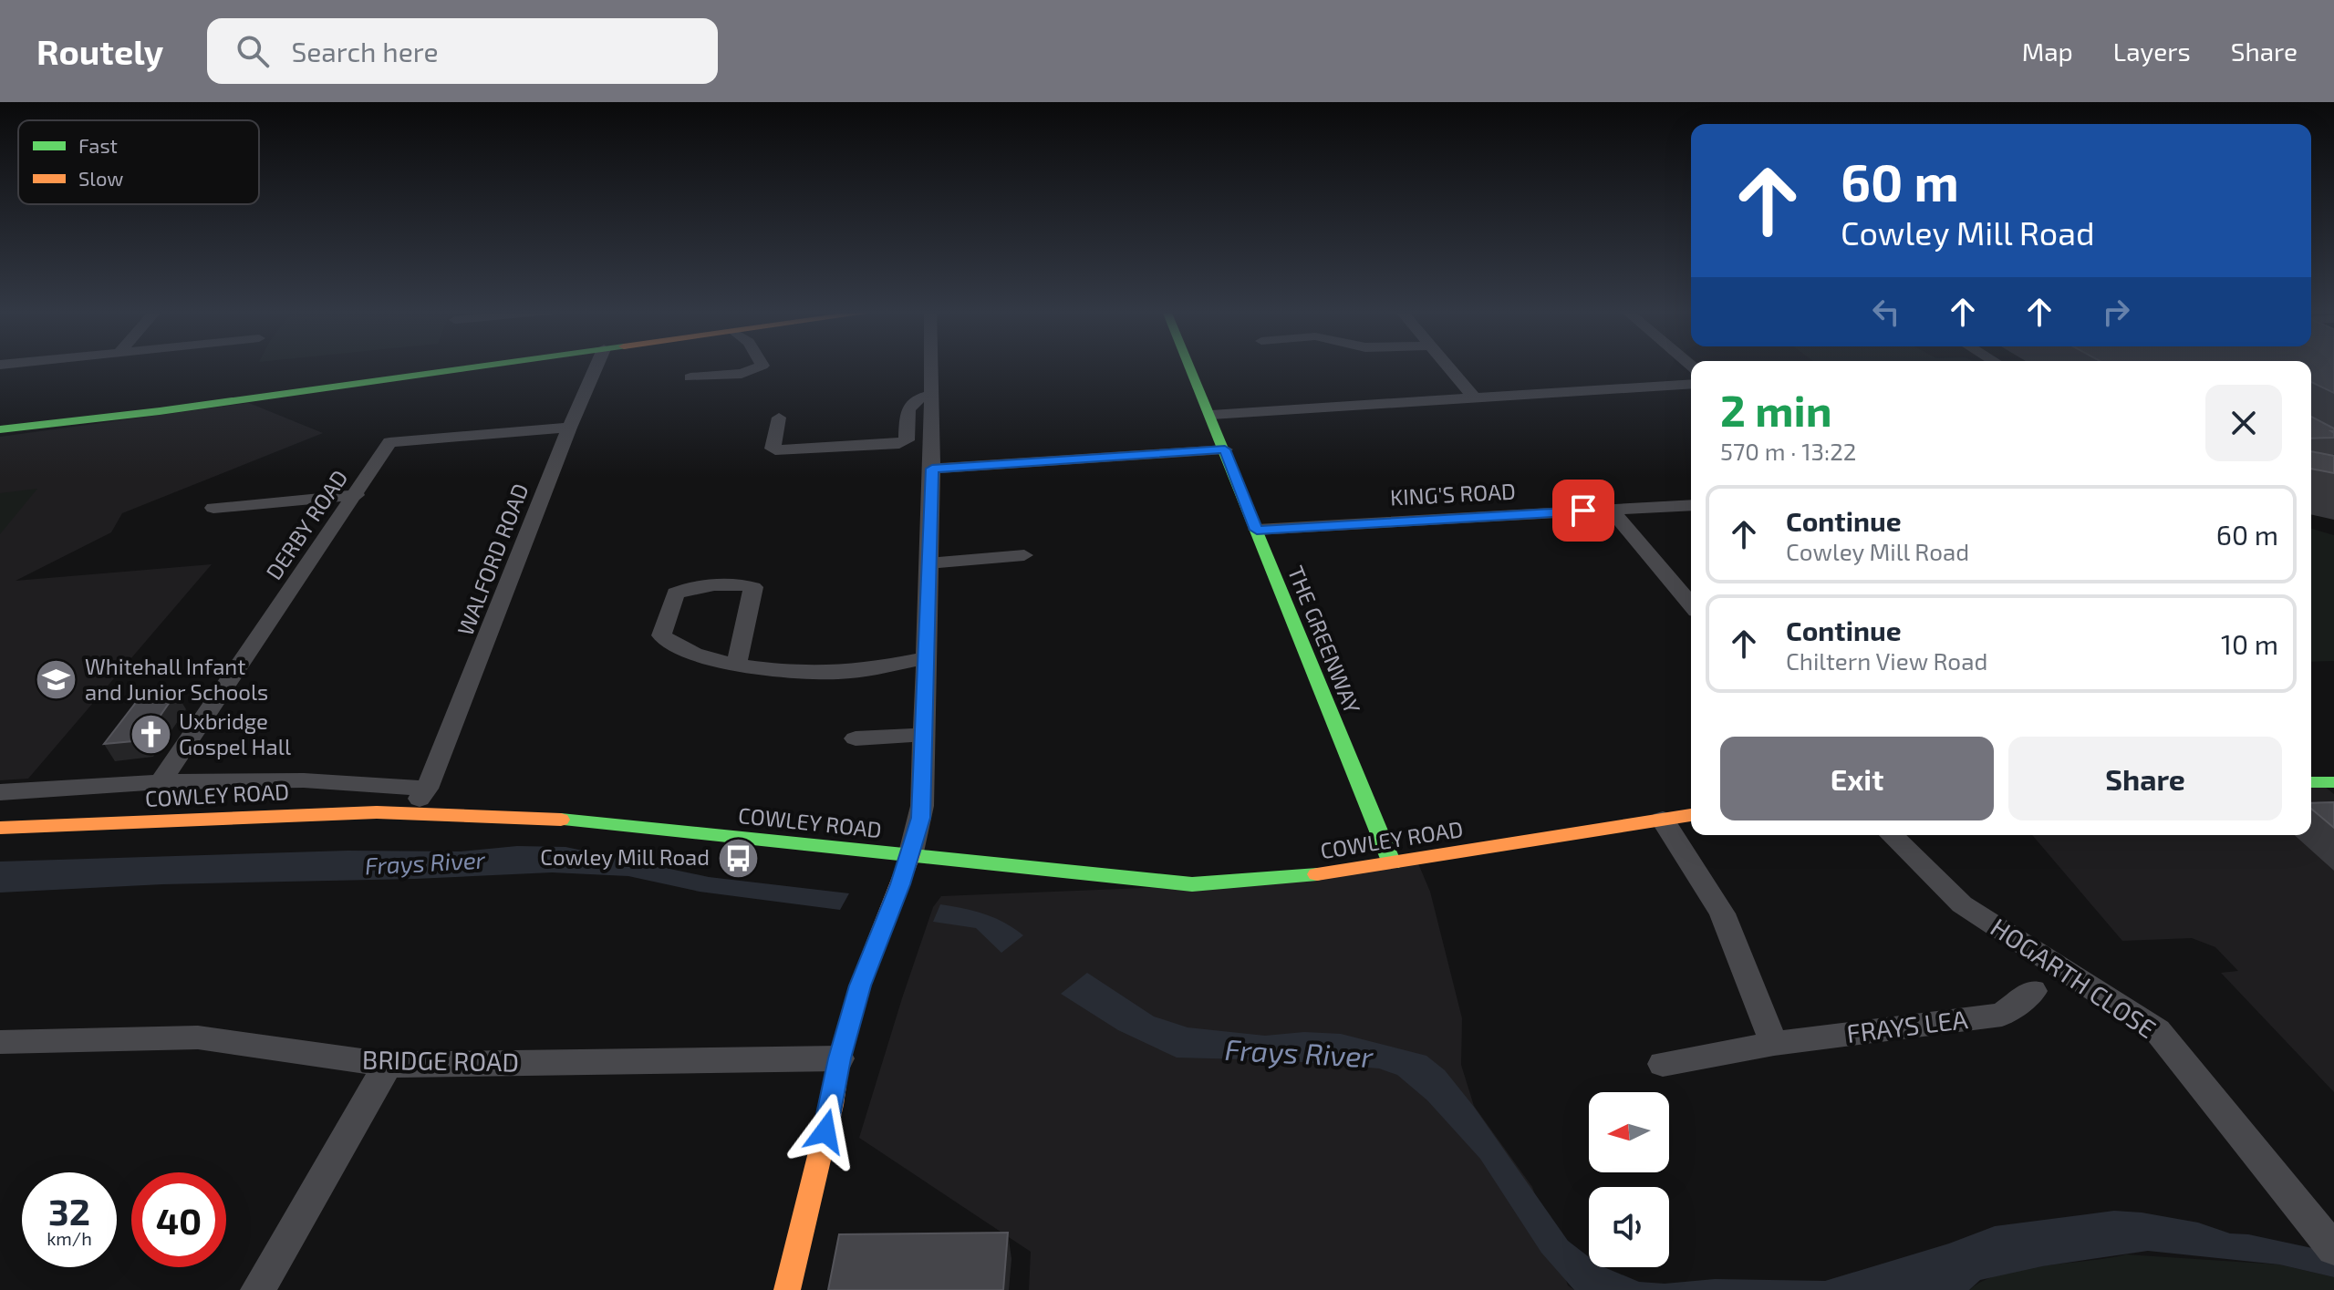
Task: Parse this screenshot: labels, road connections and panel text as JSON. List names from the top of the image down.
{
  "streets": {
    "street": [
      "KING'S ROAD",
      "DERBY ROAD",
      "WALFORD ROAD",
      "THE GREENWAY",
      "COWLEY ROAD",
      "HOGARTH CLOSE",
      "FRAYS LEA",
      "BRIDGE ROAD"
    ]
  },
  "crossings": [
    ["KING'S ROAD", "THE GREENWAY"],
    ["DERBY ROAD", "WALFORD ROAD"],
    ["WALFORD ROAD", "COWLEY ROAD"],
    ["THE GREENWAY", "COWLEY ROAD"]
  ],
  "water": ["Frays River"],
  "places": {
    "school or university": ["Whitehall Infant and Junior Schools"],
    "church": ["Uxbridge Gospel Hall"],
    "bus stop": ["Cowley Mill Road"]
  },
  "legend": ["Fast", "Slow"],
  "north": "left",
  "page": {
    "header": "Routely",
    "search": "Search here",
    "nav": ["Map", "Layers", "Share"],
    "turn": ["60 m", "Cowley Mill Road"],
    "heading": ["2 min", "570 m · 13:22"],
    "list": [
      {
        "name": "Continue",
        "note": "Cowley Mill Road",
        "value": "60 m"
      },
      {
        "name": "Continue",
        "note": "Chiltern View Road",
        "value": "10 m"
      }
    ],
    "buttons": ["Exit", "Share"],
    "speed": "32 km/h",
    "limit": "40"
  }
}
